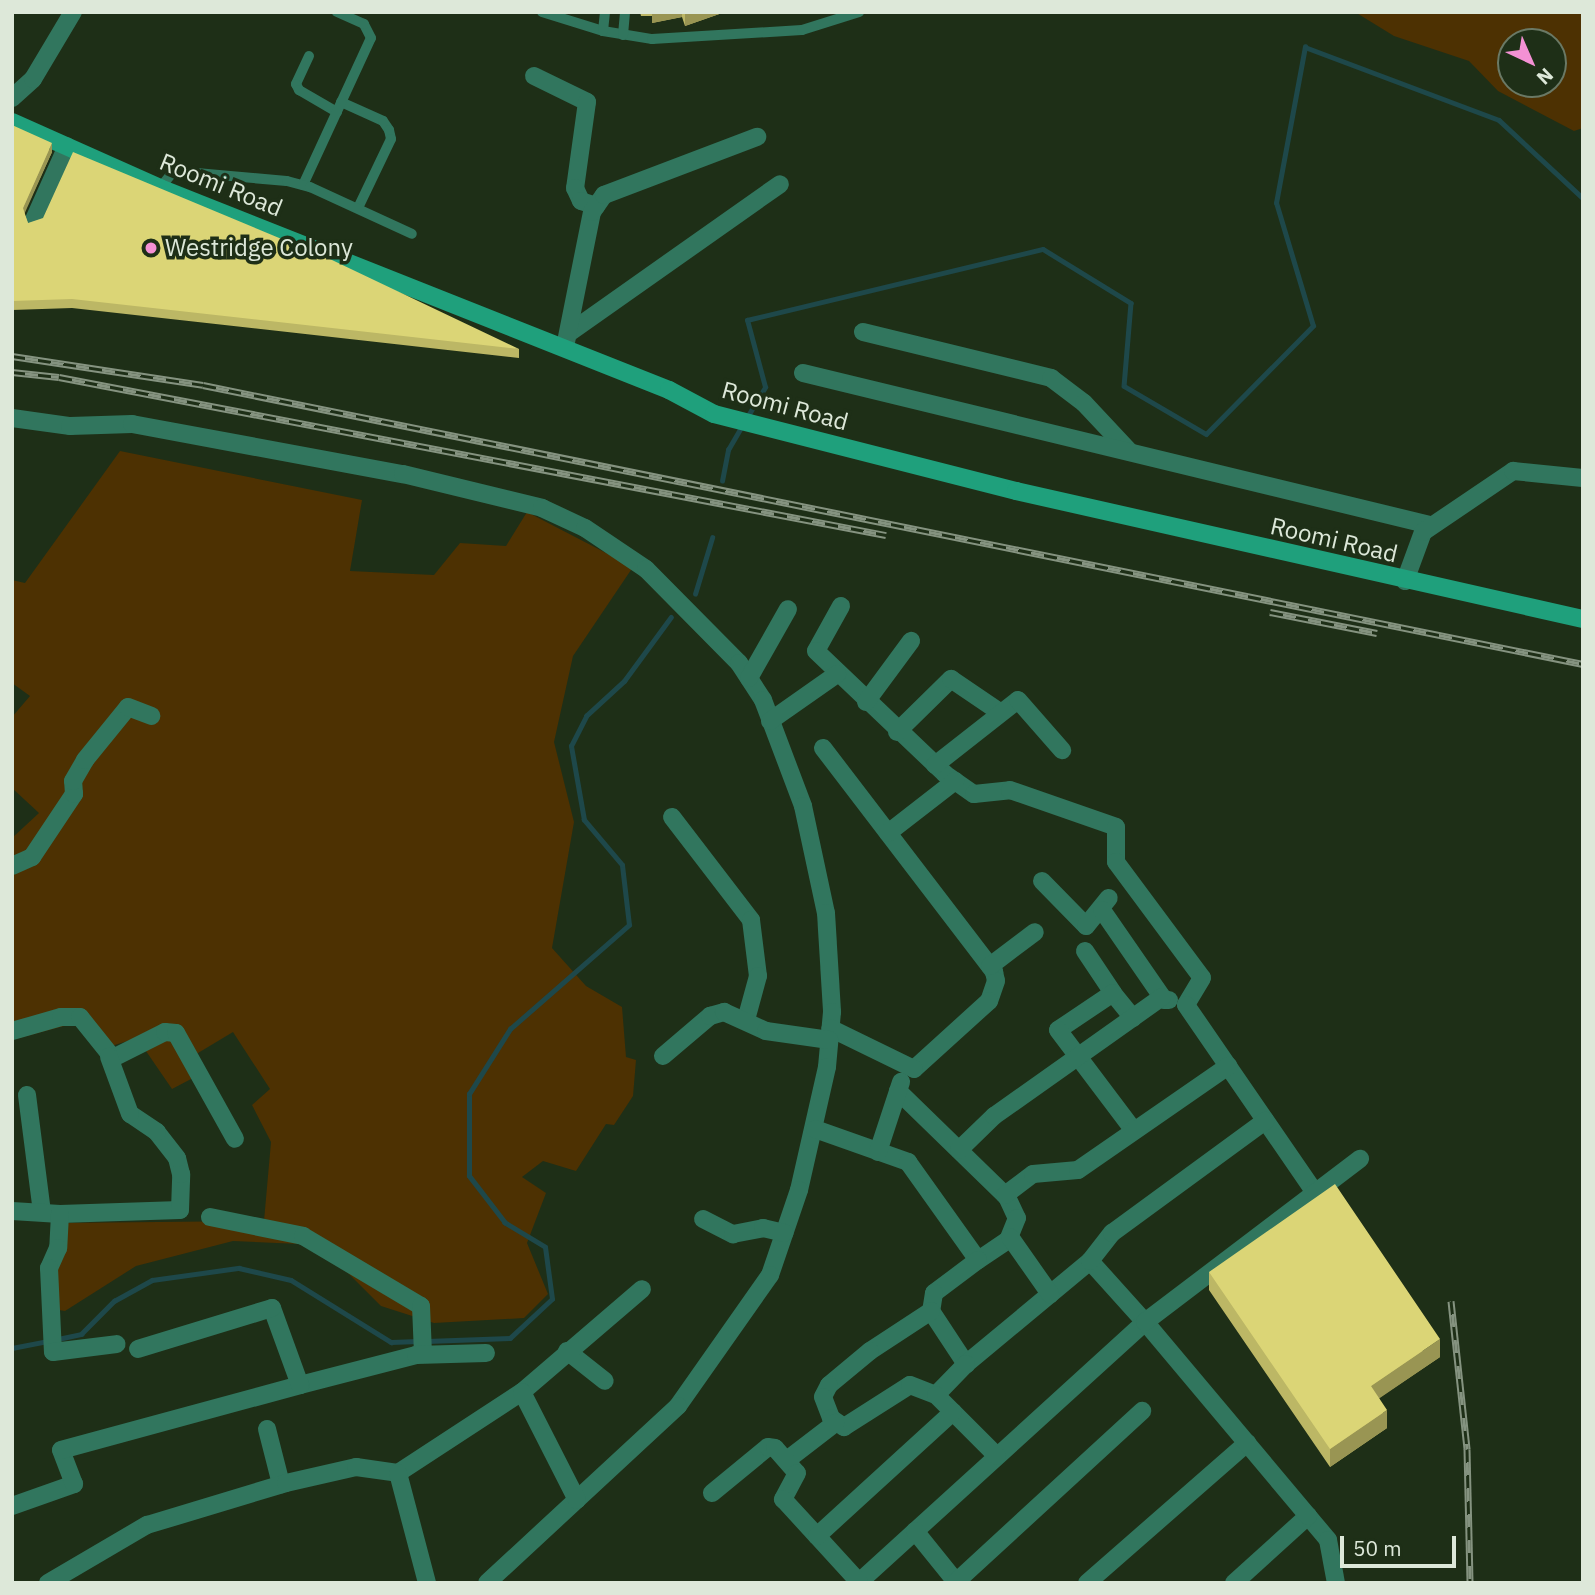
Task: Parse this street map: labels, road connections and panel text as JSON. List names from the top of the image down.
{
  "streets": {
    "street": ["Roomi Road"]
  },
  "places": ["Westridge Colony"],
  "scale_bar": "50 m",
  "north": "bottom right"
}
